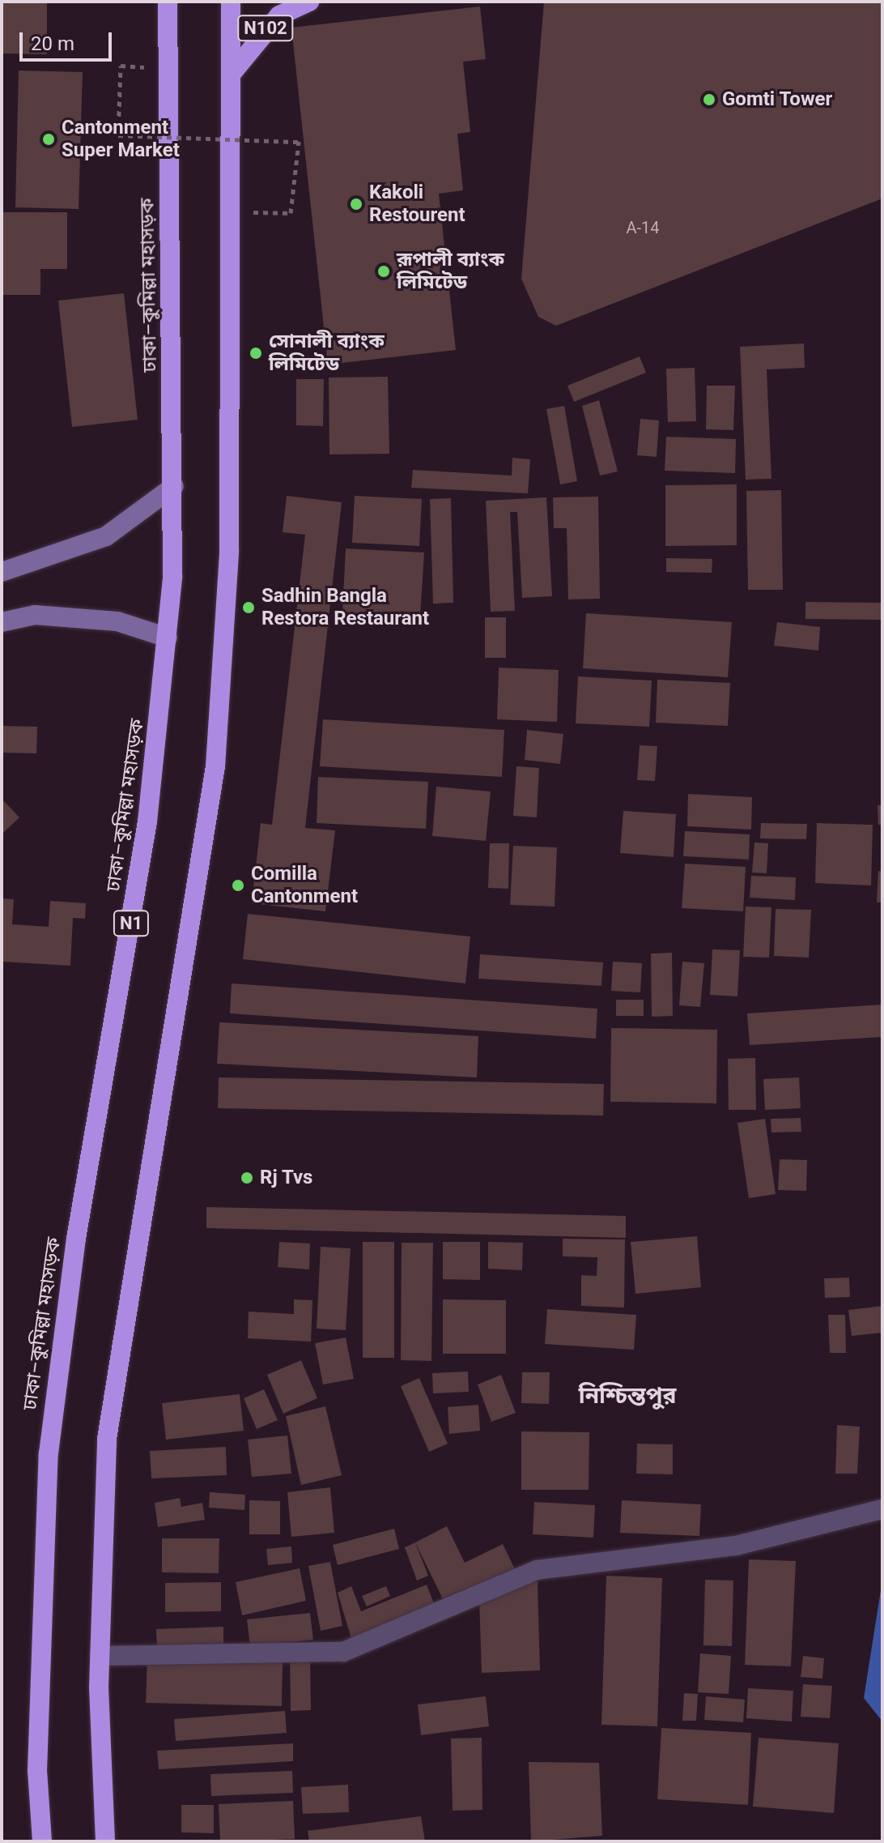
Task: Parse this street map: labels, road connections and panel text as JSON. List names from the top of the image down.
{
  "streets": {
    "highway": ["N102", "ঢাকা–কুমিল্লা মহাসড়ক", "N1"]
  },
  "districts": ["নিশ্চিন্তপুর"],
  "places": [
    "Gomti Tower",
    "Cantonment Super Market",
    "Kakoli Restourent",
    "রূপালী ব্যাংক লিমিটেড",
    "সোনালী ব্যাংক লিমিটেড",
    "Sadhin Bangla Restora Restaurant",
    "Comilla Cantonment",
    "Rj Tvs"
  ],
  "house_numbers": ["A-14"],
  "scale_bar": "20 m"
}
